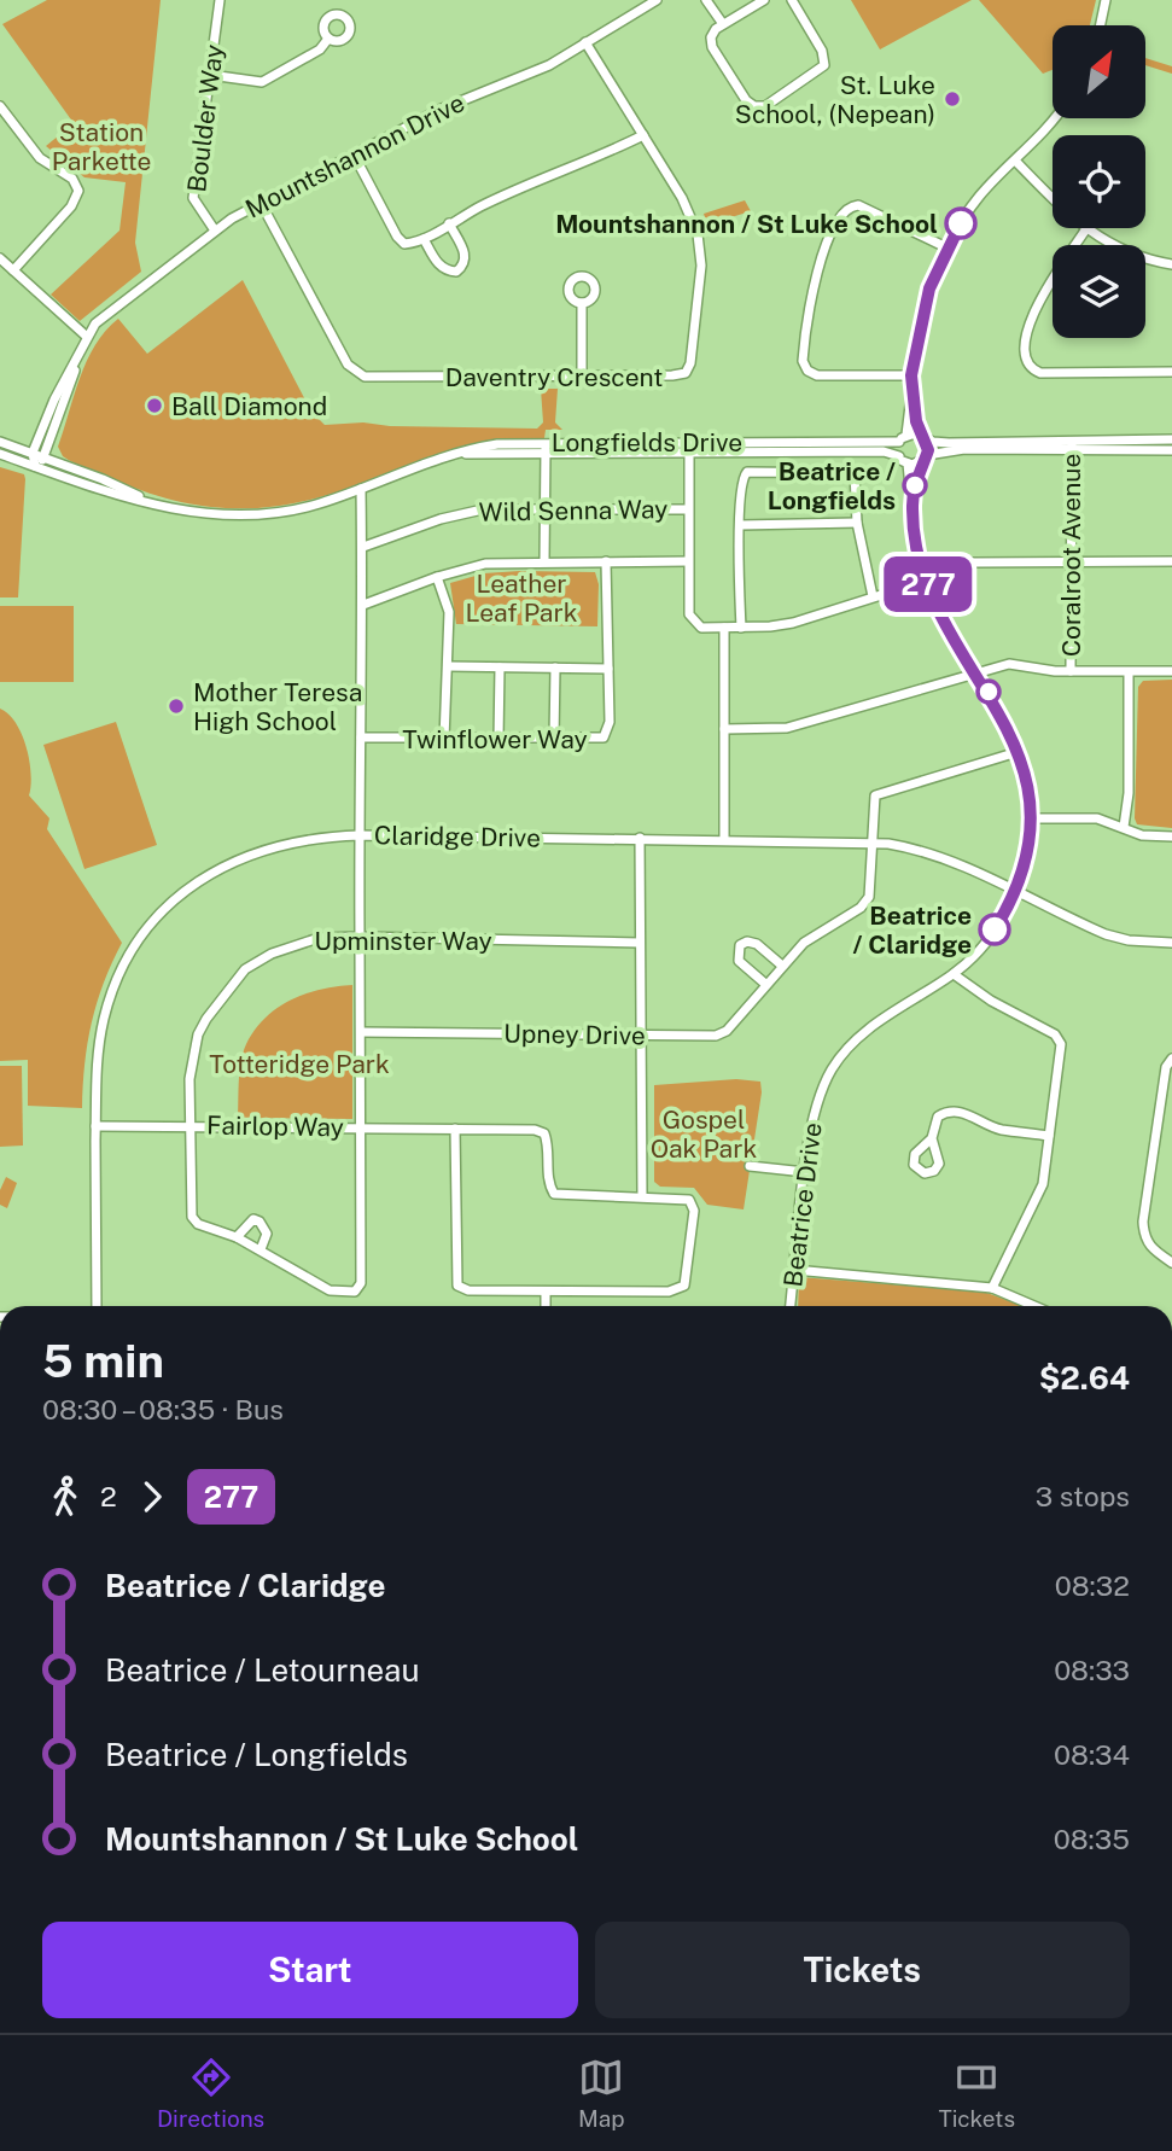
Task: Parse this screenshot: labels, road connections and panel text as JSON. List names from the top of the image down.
{
  "streets": {
    "street": [
      "Boulder Way",
      "Mountshannon Drive",
      "Daventry Crescent",
      "Longfields Drive",
      "Wild Senna Way",
      "Coralroot Avenue",
      "Twinflower Way",
      "Claridge Drive",
      "Upminster Way",
      "Upney Drive",
      "Fairlop Way",
      "Beatrice Drive"
    ]
  },
  "crossings": [
    ["Boulder Way", "Mountshannon Drive"],
    ["Mountshannon Drive", "Daventry Crescent"],
    ["Mountshannon Drive", "Longfields Drive"],
    ["Claridge Drive", "Upney Drive"],
    ["Claridge Drive", "Fairlop Way"],
    ["Claridge Drive", "Beatrice Drive"],
    ["Upminster Way", "Fairlop Way"]
  ],
  "parks": [
    "Station Parkette",
    "Leather Leaf Park",
    "Totteridge Park",
    "Gospel Oak Park"
  ],
  "places": [
    "St. Luke School, (Nepean)",
    "Mountshannon / St Luke School",
    "Ball Diamond",
    "Beatrice / Longfields",
    "Mother Teresa High School",
    "Beatrice / Claridge"
  ],
  "lines": ["bus line 277"],
  "north": "top right",
  "page": {
    "on_map": "277",
    "heading": ["5 min", "08:30 – 08:35 · Bus", "$2.64"],
    "legs": ["2", "277", "3 stops"],
    "list": [
      {
        "name": "Beatrice / Claridge",
        "value": "08:32"
      },
      {
        "name": "Beatrice / Letourneau",
        "value": "08:33"
      },
      {
        "name": "Beatrice / Longfields",
        "value": "08:34"
      },
      {
        "name": "Mountshannon / St Luke School",
        "value": "08:35"
      }
    ],
    "buttons": ["Start", "Tickets"],
    "tabs": ["Directions", "Map", "Tickets"]
  }
}
